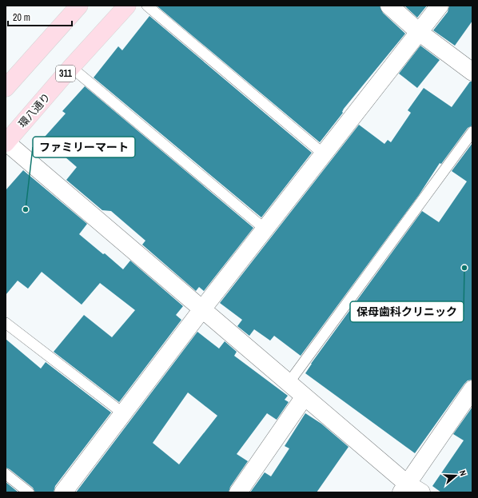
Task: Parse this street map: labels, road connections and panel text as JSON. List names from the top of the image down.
{
  "streets": {
    "main road": ["311", "環八通り"]
  },
  "places": ["ファミリーマート", "保母歯科クリニック"],
  "scale_bar": "20 m",
  "north": "right"
}
